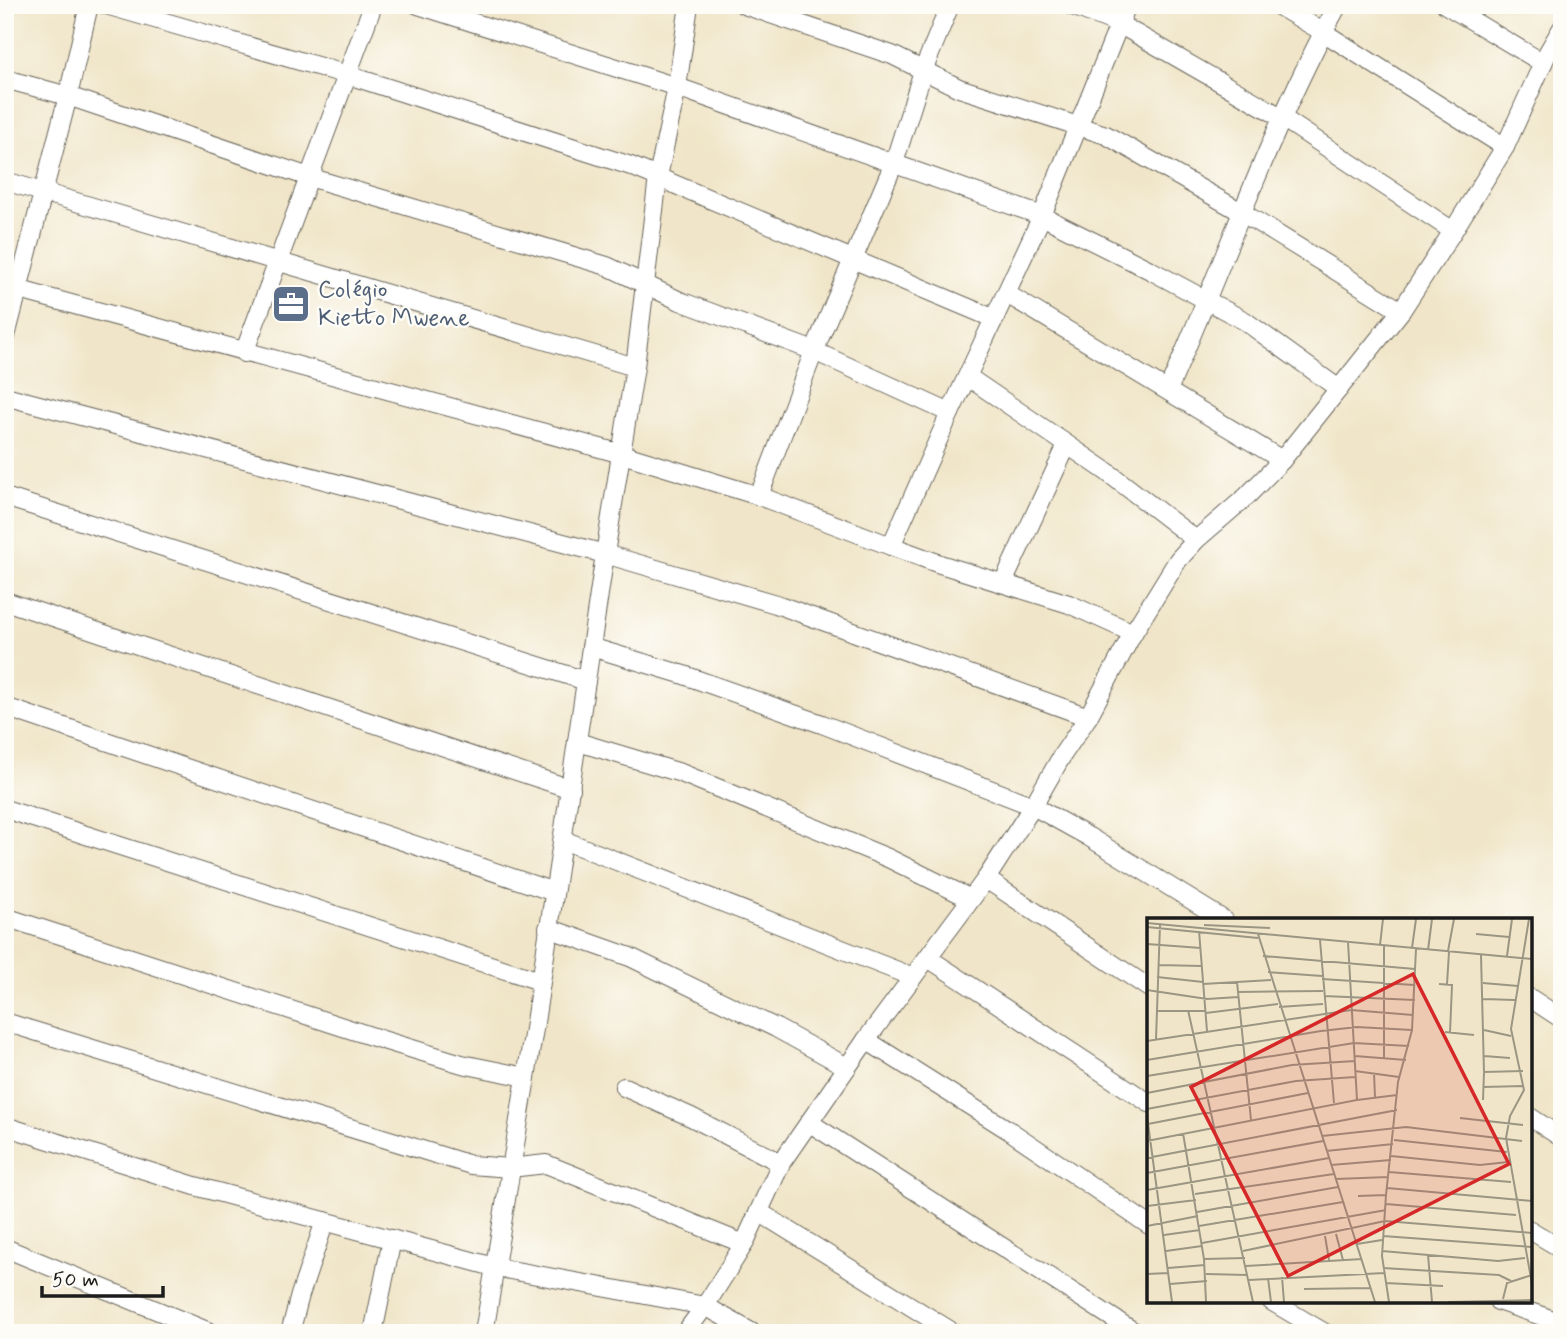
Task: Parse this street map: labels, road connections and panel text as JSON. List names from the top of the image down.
{
  "places": {
    "office": ["Colégio Kietto Mwene"]
  },
  "scale_bar": "50 m"
}
